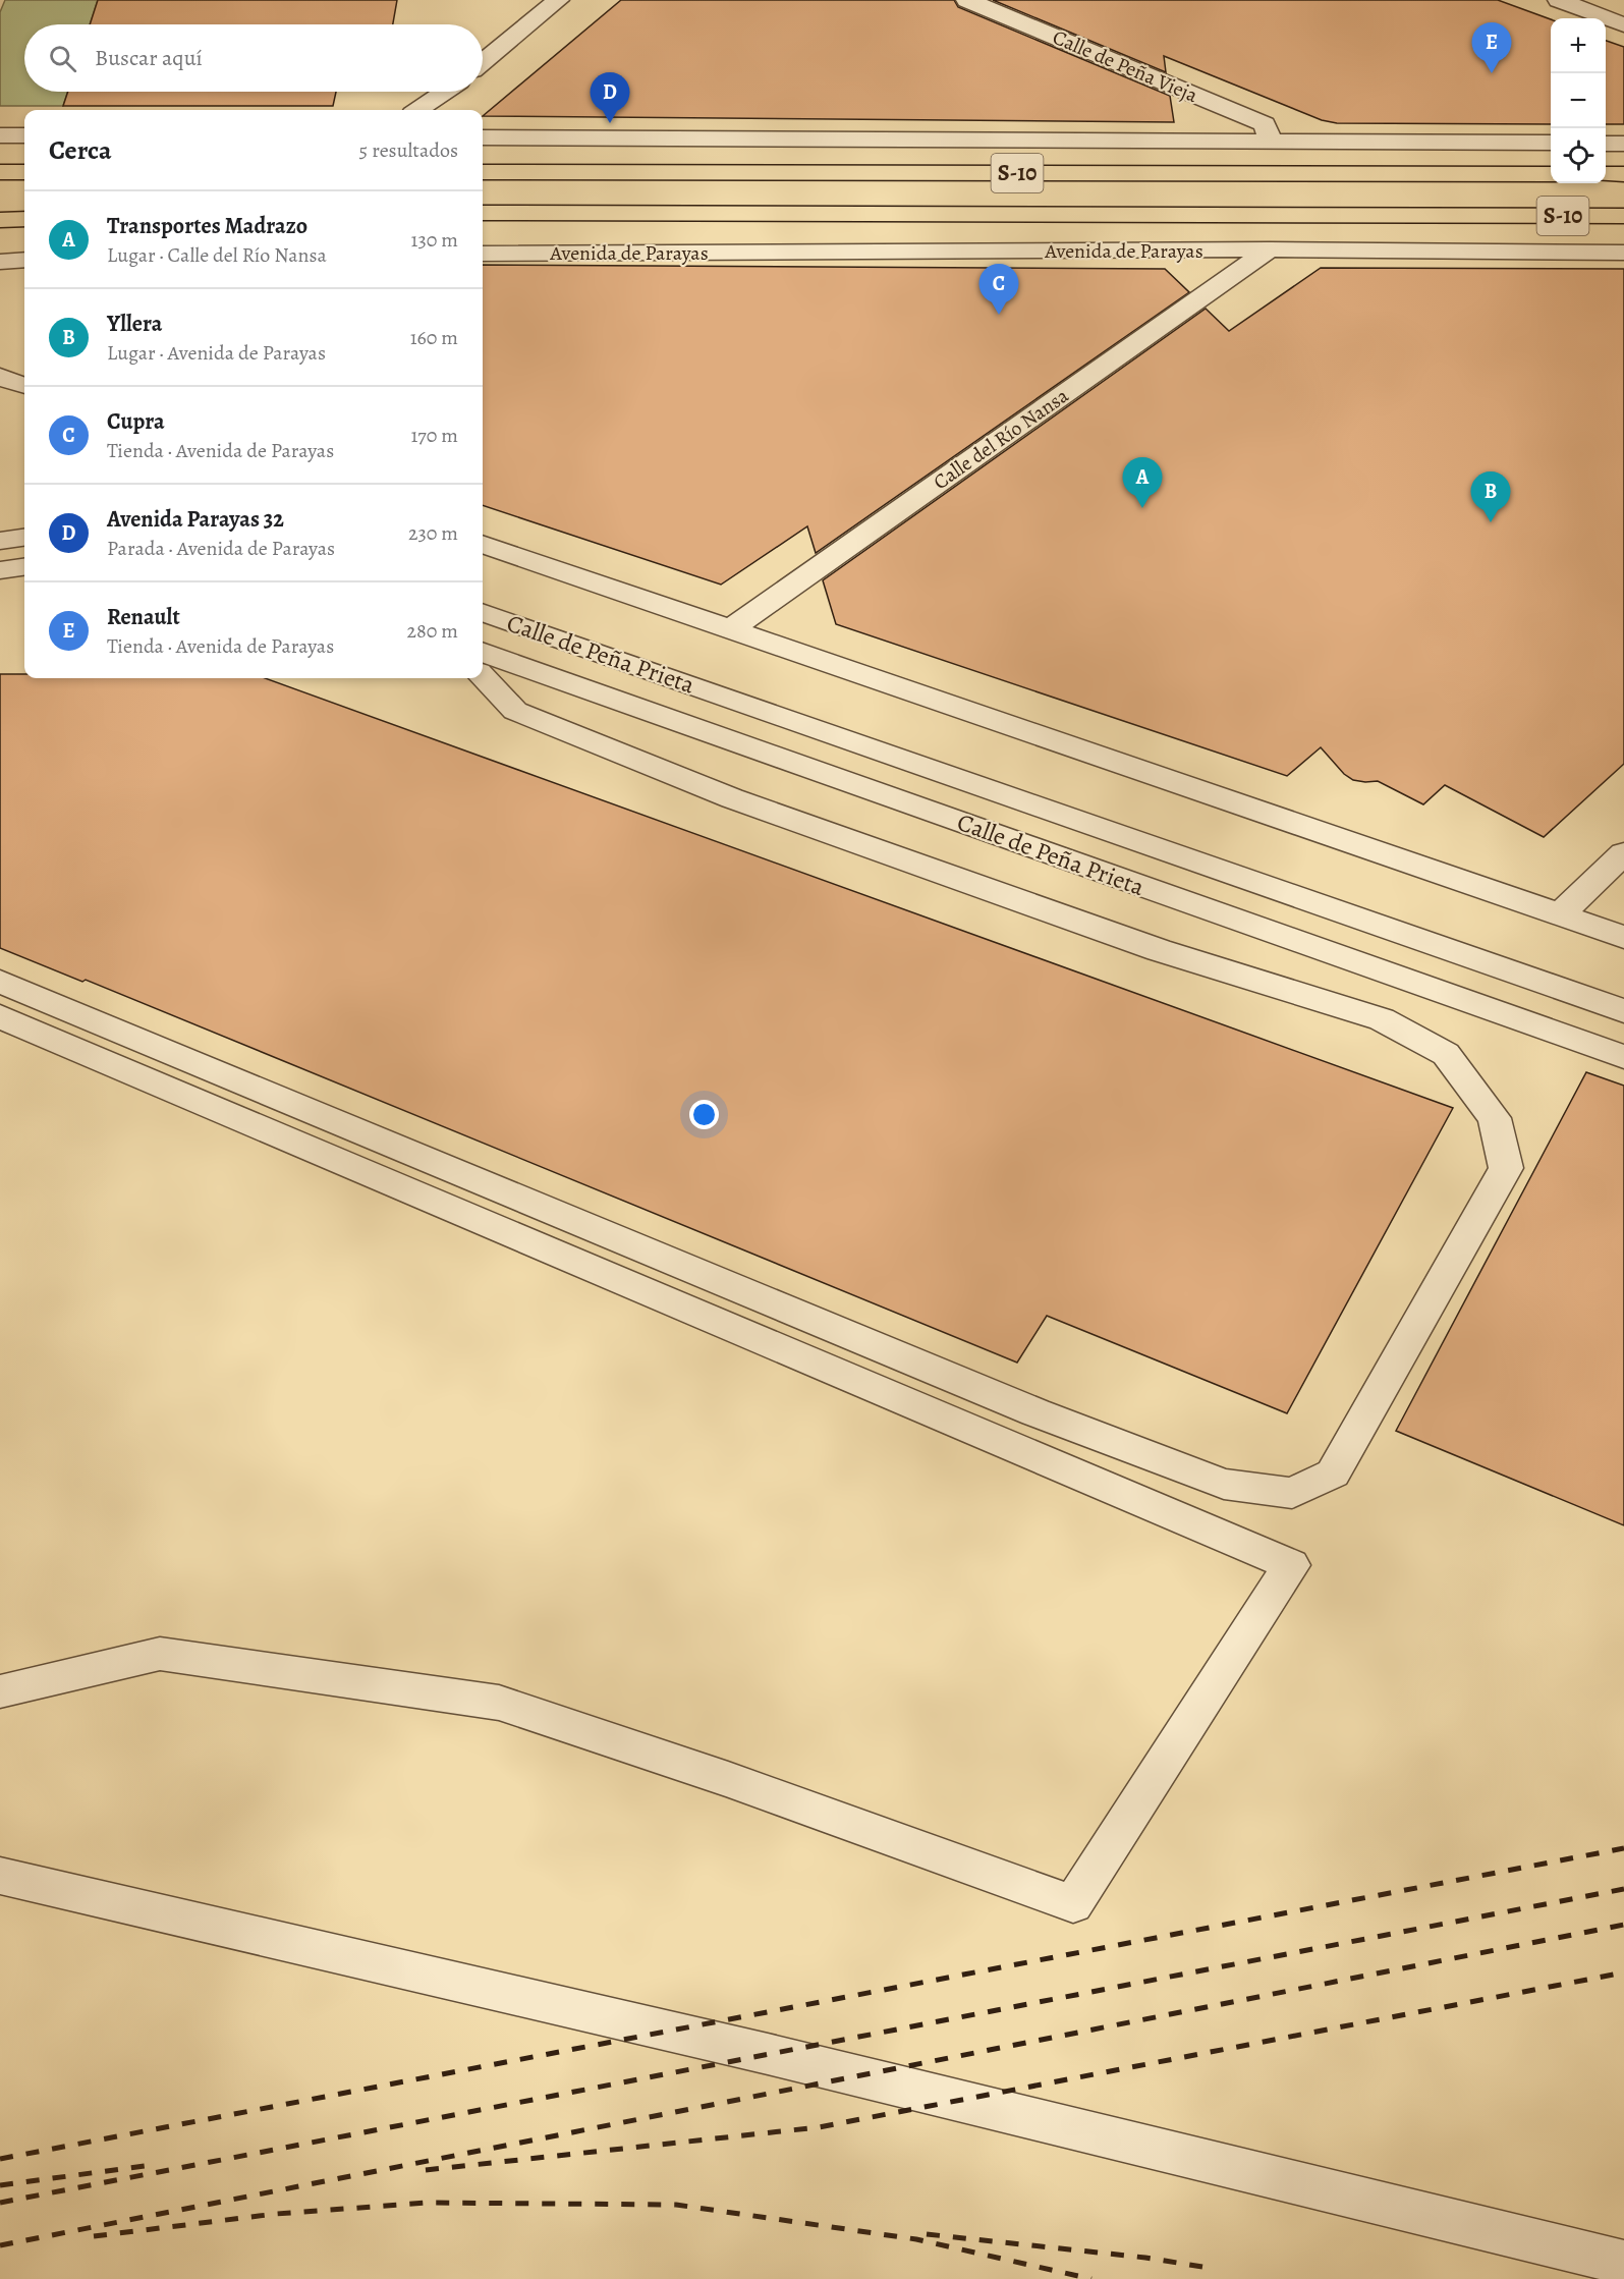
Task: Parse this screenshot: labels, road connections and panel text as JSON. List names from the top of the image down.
{
  "streets": {
    "highway": ["S-10"],
    "street": [
      "Calle de Peña Vieja",
      "Avenida de Parayas",
      "Calle del Río Nansa",
      "Calle de Peña Prieta"
    ]
  },
  "crossings": [
    ["Avenida de Parayas", "Calle del Río Nansa"]
  ],
  "page": {
    "map_buttons": ["+", "−"],
    "pins": [
      "E",
      "D",
      "C",
      "A",
      "B"
    ],
    "search": "Buscar aquí",
    "heading": ["Cerca", "5 resultados"],
    "list": [
      {
        "mark": "A",
        "name": "Transportes Madrazo",
        "note": "Lugar · Calle del Río Nansa",
        "value": "130 m"
      },
      {
        "mark": "B",
        "name": "Yllera",
        "note": "Lugar · Avenida de Parayas",
        "value": "160 m"
      },
      {
        "mark": "C",
        "name": "Cupra",
        "note": "Tienda · Avenida de Parayas",
        "value": "170 m"
      },
      {
        "mark": "D",
        "name": "Avenida Parayas 32",
        "note": "Parada · Avenida de Parayas",
        "value": "230 m"
      },
      {
        "mark": "E",
        "name": "Renault",
        "note": "Tienda · Avenida de Parayas",
        "value": "280 m"
      }
    ]
  }
}
